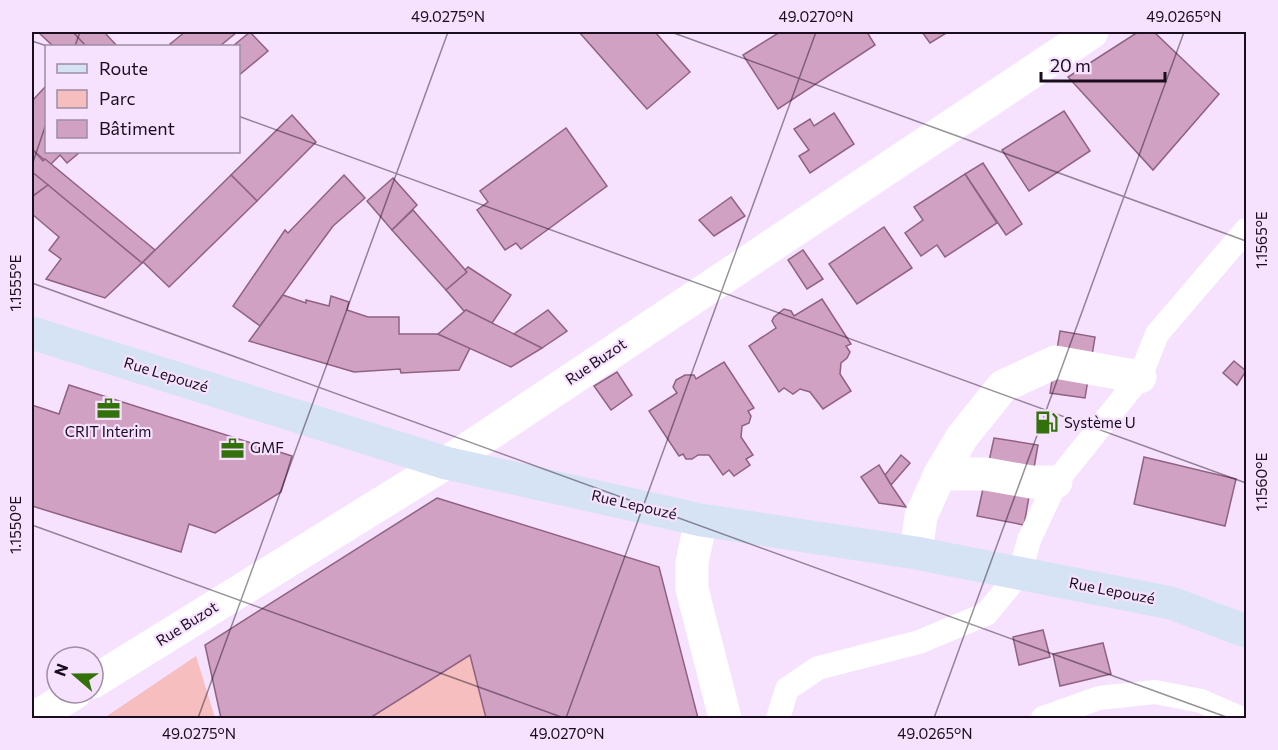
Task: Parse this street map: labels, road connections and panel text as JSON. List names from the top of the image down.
{
  "streets": {
    "main road": ["Rue Lepouzé"],
    "street": ["Rue Buzot"]
  },
  "crossings": [
    ["Rue Buzot", "Rue Lepouzé"]
  ],
  "places": {
    "office": ["CRIT Interim", "GMF"],
    "fuel station": ["Système U"]
  },
  "legend": ["Route", "Parc", "Bâtiment"],
  "scale_bar": "20 m",
  "north": "left",
  "coordinates": [
    "49.0275°N",
    "49.0270°N",
    "49.0265°N",
    "1.1565°E",
    "1.1555°E",
    "1.1560°E",
    "1.1550°E"
  ]
}
